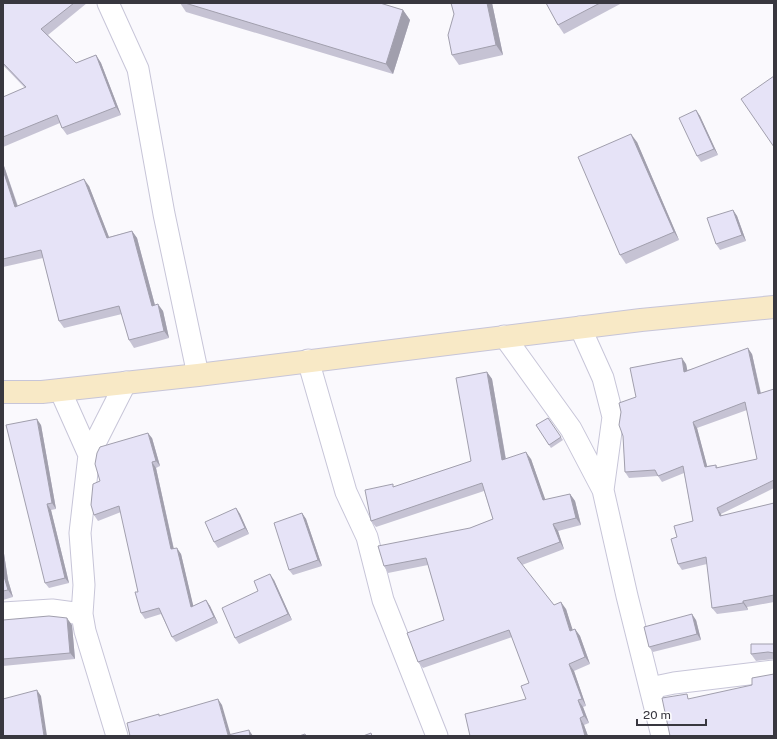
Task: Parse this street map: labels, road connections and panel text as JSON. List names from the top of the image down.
{
  "scale_bar": "20 m"
}
